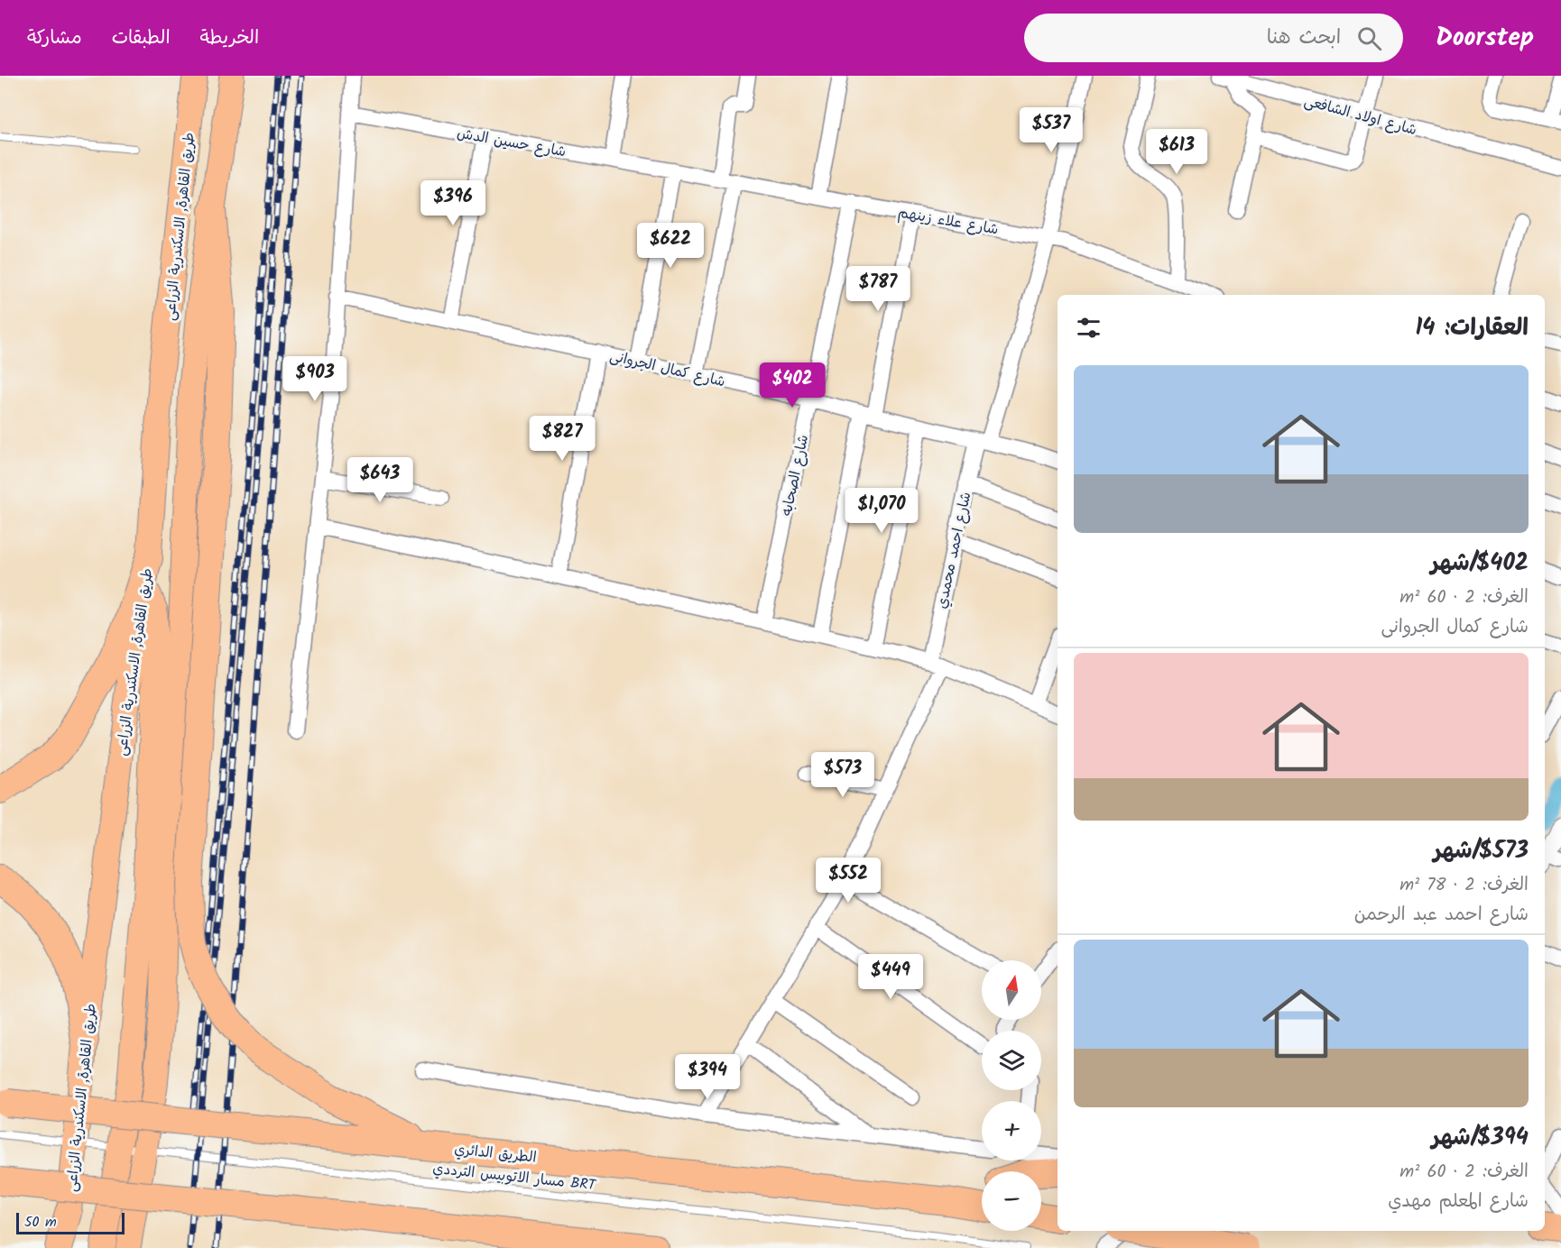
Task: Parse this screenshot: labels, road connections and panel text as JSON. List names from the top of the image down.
{
  "streets": {
    "highway": ["طريق القاهرة, الاسكندرية الزراعى", "الطريق الدائري"],
    "street": [
      "شارع اولاد الشافعى",
      "شارع حسين الدش",
      "شارع علاء زينهم",
      "شارع كمال الجروانى",
      "شارع الصحابه",
      "شارع احمد محمدي"
    ],
    "lane": ["مسار الاتوبيس الترددي BRT"]
  },
  "crossings": [
    ["شارع حسين الدش", "شارع علاء زينهم"],
    ["شارع علاء زينهم", "شارع الصحابه"],
    ["شارع علاء زينهم", "شارع احمد محمدي"],
    ["شارع كمال الجروانى", "شارع الصحابه"],
    ["شارع كمال الجروانى", "شارع احمد محمدي"]
  ],
  "scale_bar": "50 m",
  "north": "top",
  "page": {
    "header": "Doorstep",
    "search": "ابحث هنا",
    "nav": ["الخريطة", "الطبقات", "مشاركة"],
    "price": [
      "$537",
      "$613",
      "$396",
      "$622",
      "$787",
      "$903",
      "$402",
      "$827",
      "$643",
      "$1,070",
      "$573",
      "$552",
      "$449",
      "$394"
    ],
    "heading": "العقارات: 14",
    "list": [
      {
        "name": "$402/شهر",
        "note": "الغرف: 2 · 60 m² · شارع كمال الجروانى"
      },
      {
        "name": "$573/شهر",
        "note": "الغرف: 2 · 78 m² · شارع احمد عبد الرحمن"
      },
      {
        "name": "$394/شهر",
        "note": "الغرف: 2 · 60 m² · شارع المعلم مهدي"
      }
    ],
    "map_buttons": ["+", "−"],
    "scale": "50 m"
  }
}
